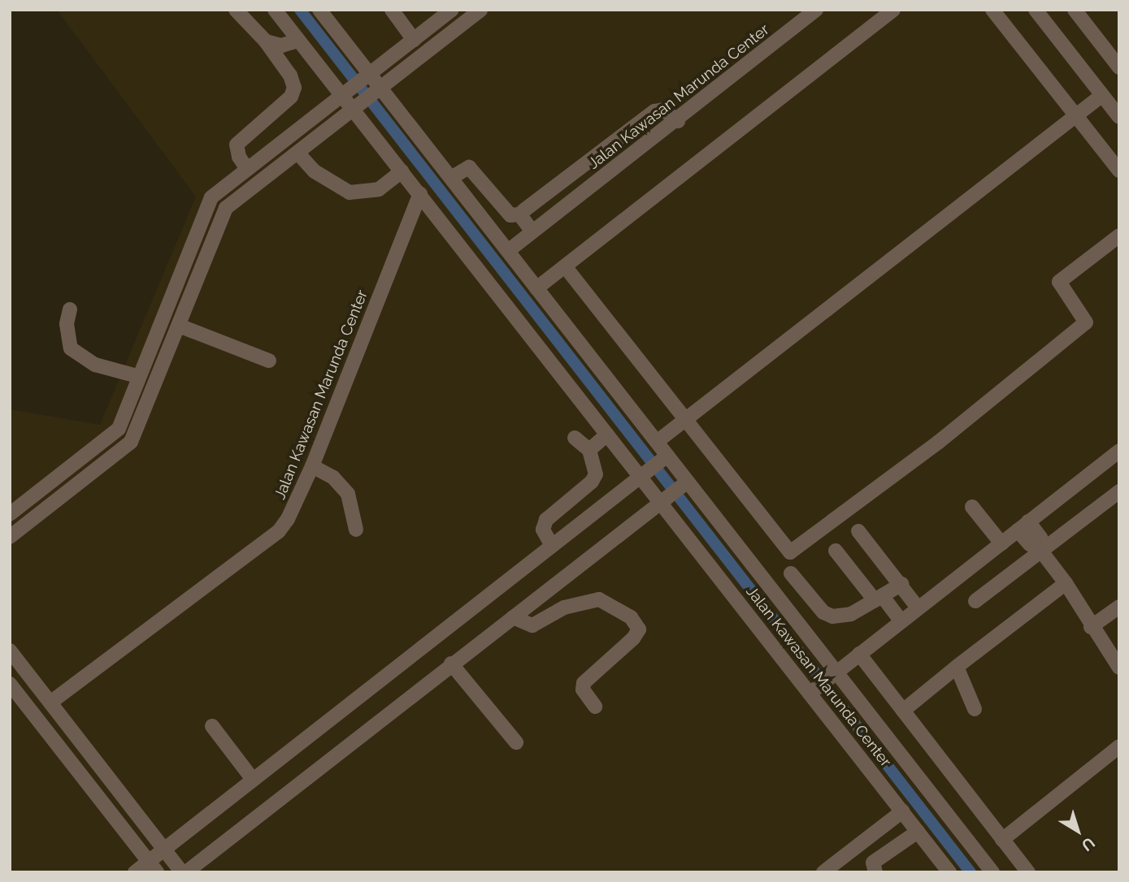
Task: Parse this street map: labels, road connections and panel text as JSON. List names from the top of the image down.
{
  "streets": {
    "lane": ["Jalan Kawasan Marunda Center"]
  },
  "north": "bottom right"
}
